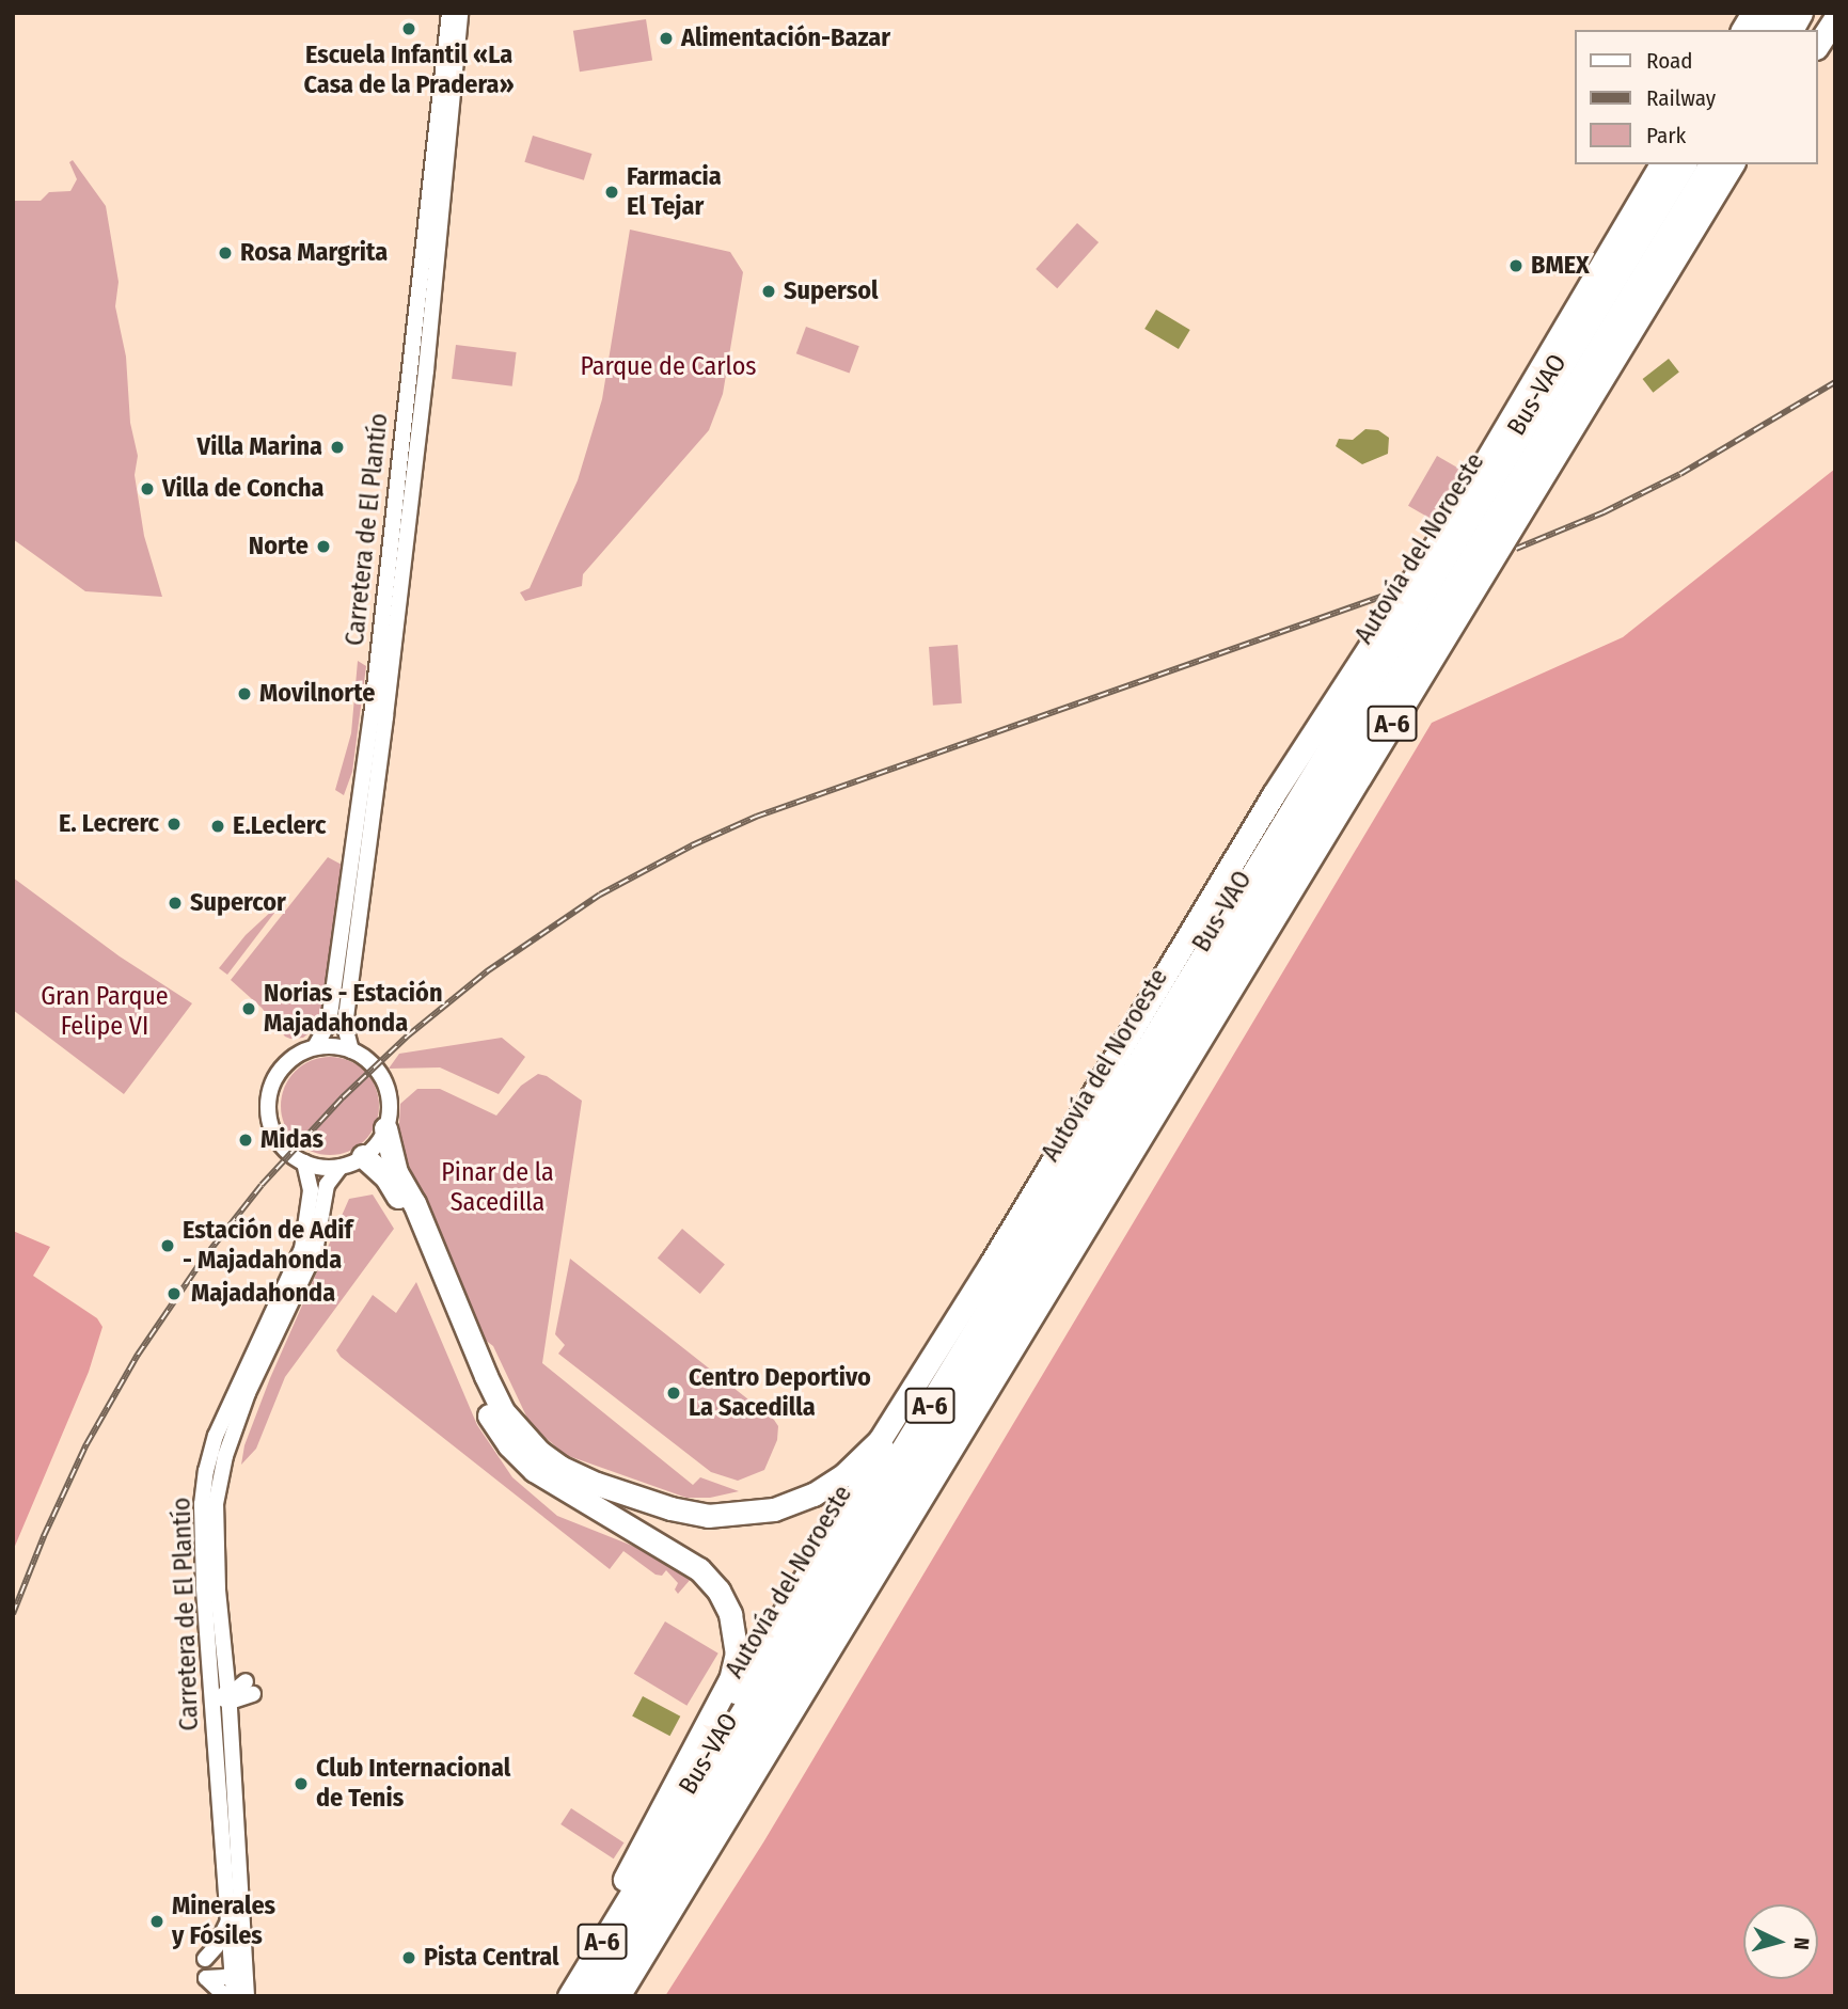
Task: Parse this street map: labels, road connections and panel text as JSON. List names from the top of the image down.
{
  "streets": {
    "highway": ["Bus-VAO", "Autovía del Noroeste", "A-6"],
    "street": ["Carretera de El Plantío"]
  },
  "parks": ["Parque de Carlos", "Gran Parque Felipe VI", "Pinar de la Sacedilla"],
  "places": [
    "Escuela Infantil «La Casa de la Pradera»",
    "Alimentación-Bazar",
    "Farmacia El Tejar",
    "Rosa Margrita",
    "BMEX",
    "Supersol",
    "Villa Marina",
    "Villa de Concha",
    "Norte",
    "Movilnorte",
    "E. Lecrerc",
    "E.Leclerc",
    "Supercor",
    "Norias - Estación Majadahonda",
    "Midas",
    "Estación de Adif - Majadahonda",
    "Majadahonda",
    "Centro Deportivo La Sacedilla",
    "Club Internacional de Tenis",
    "Minerales y Fósiles",
    "Pista Central"
  ],
  "legend": ["Road", "Railway", "Park"],
  "north": "right"
}
